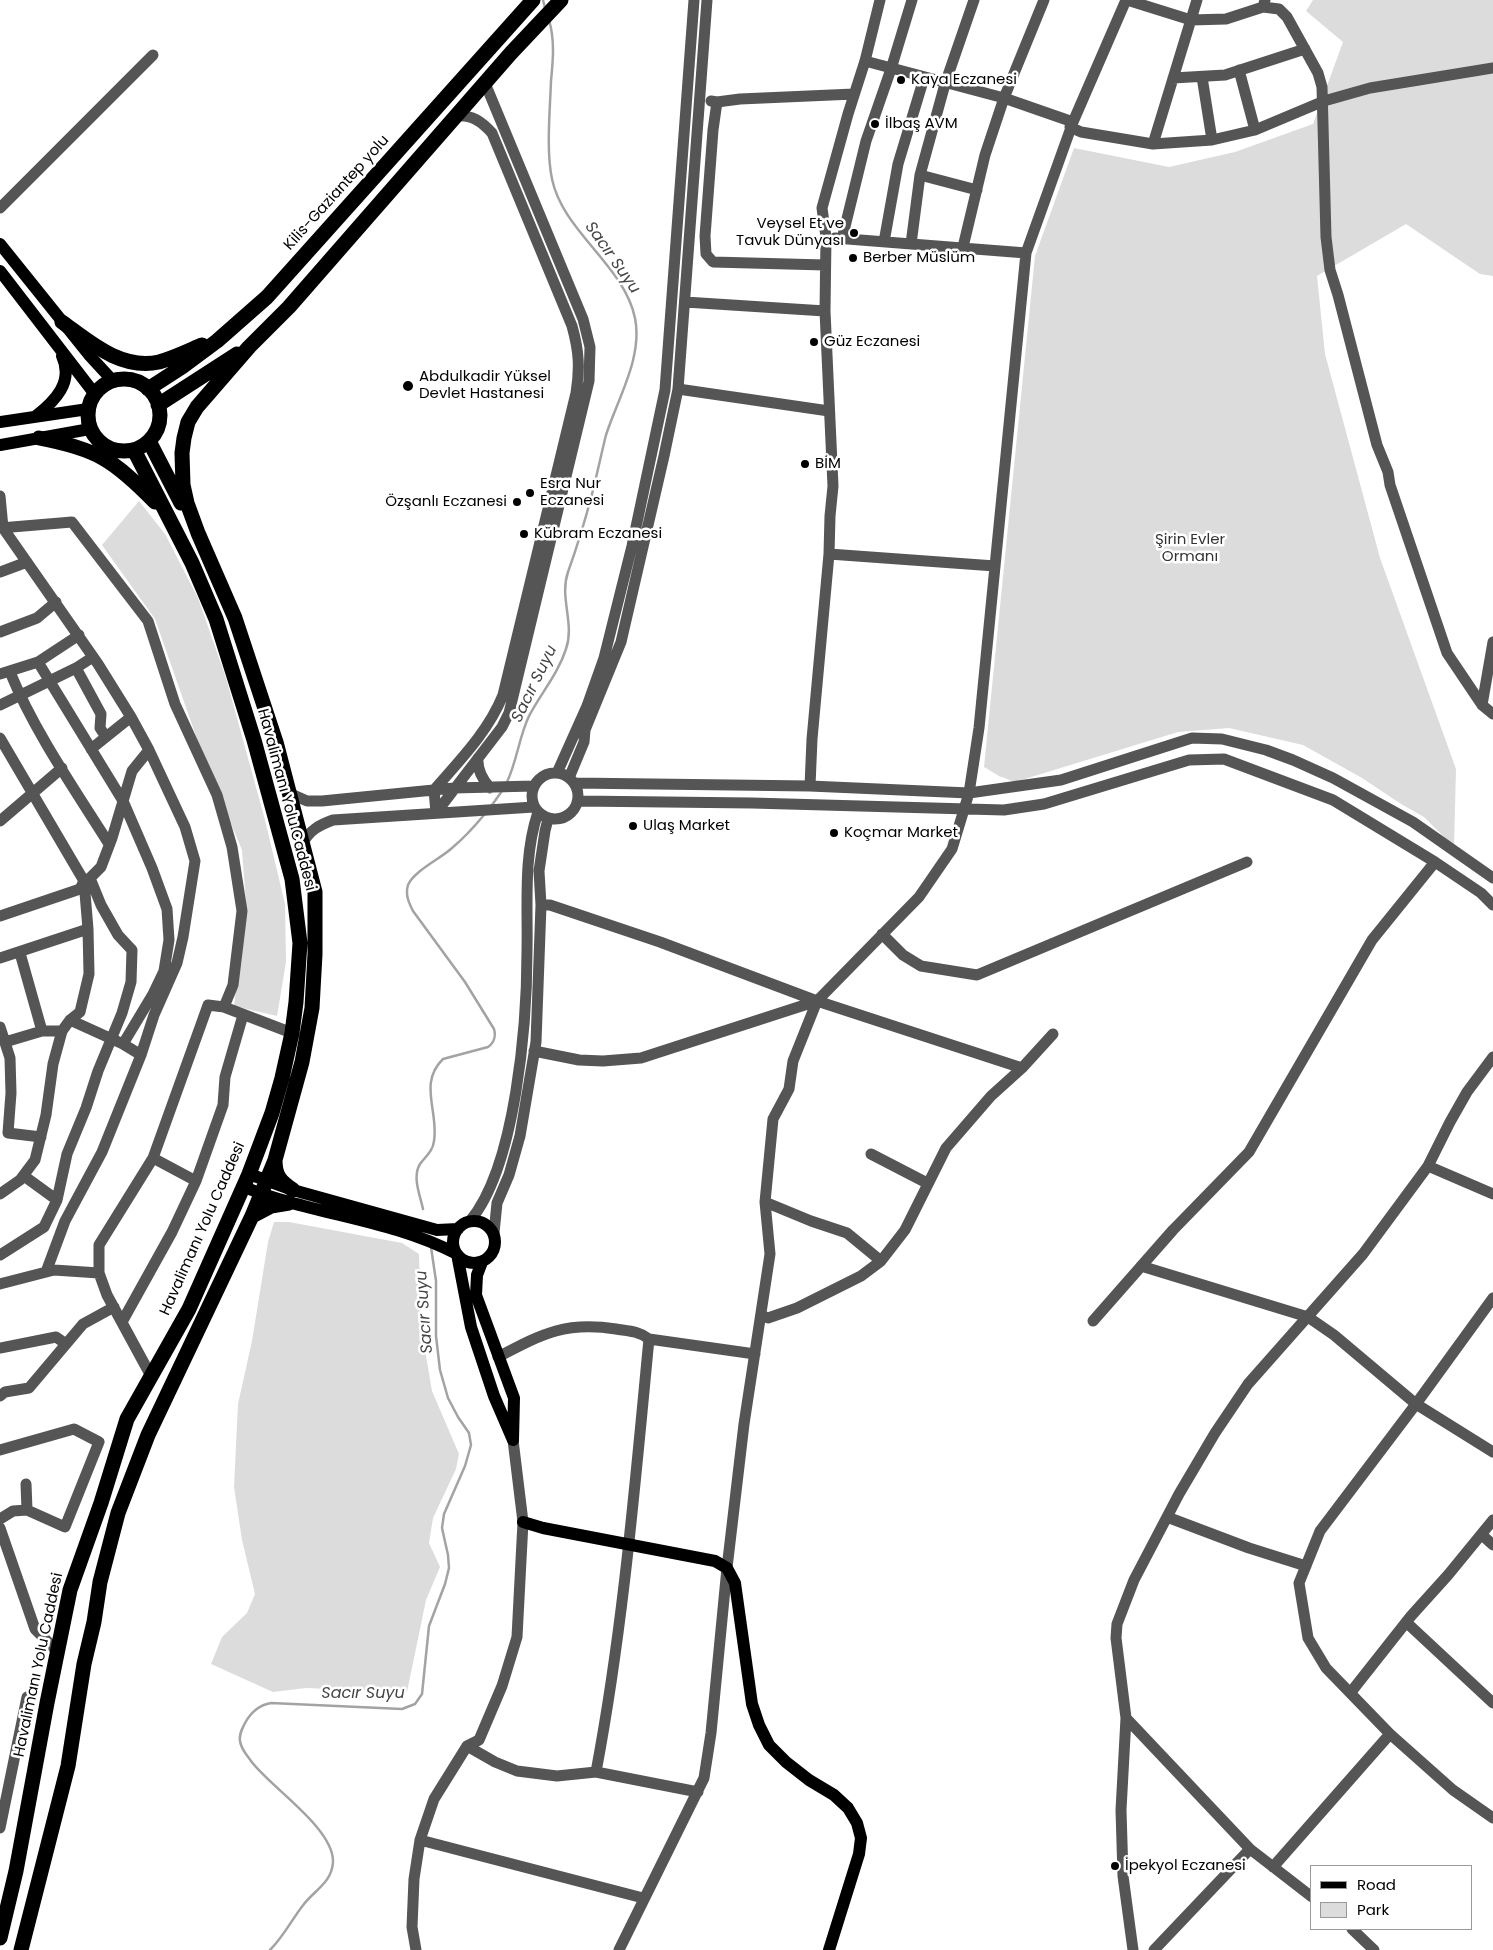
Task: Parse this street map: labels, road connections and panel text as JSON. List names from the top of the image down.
{
  "streets": {
    "highway": ["Kilis-Gaziantep yolu", "Havalimanı Yolu Caddesi"]
  },
  "crossings": [
    ["Kilis-Gaziantep yolu", "Havalimanı Yolu Caddesi"]
  ],
  "water": ["Sacır Suyu"],
  "parks": ["Şirin Evler Ormanı"],
  "places": [
    "Kaya Eczanesi",
    "İlbaş AVM",
    "Veysel Et ve Tavuk Dünyası",
    "Berber Müslüm",
    "Güz Eczanesi",
    "Abdulkadir Yüksel Devlet Hastanesi",
    "BİM",
    "Esra Nur Eczanesi",
    "Özşanlı Eczanesi",
    "Kübram Eczanesi",
    "Ulaş Market",
    "Koçmar Market",
    "İpekyol Eczanesi"
  ],
  "legend": ["Road", "Park"]
}
